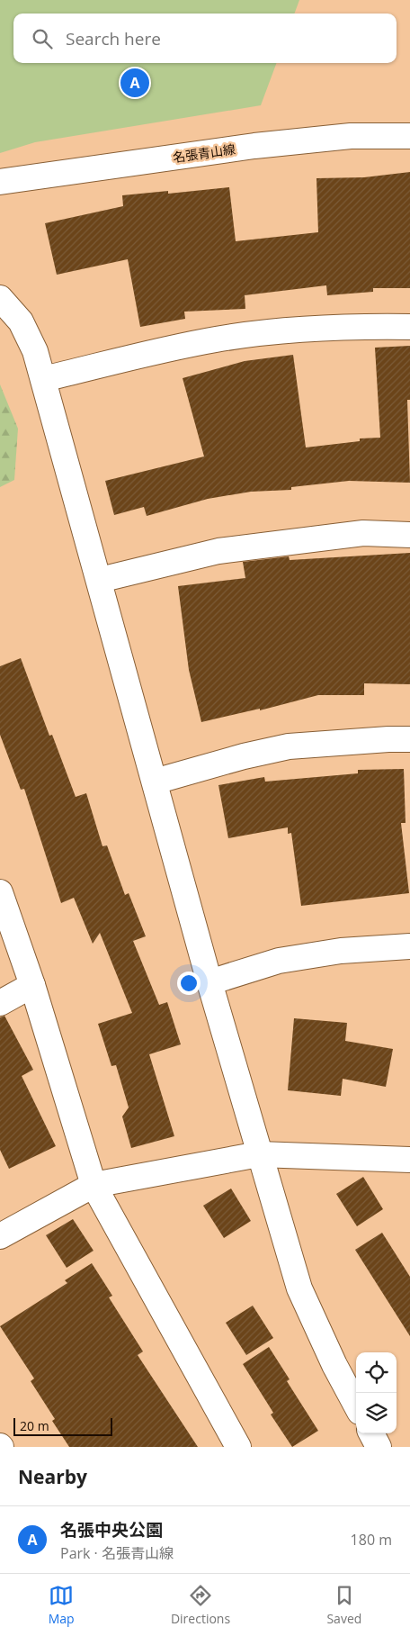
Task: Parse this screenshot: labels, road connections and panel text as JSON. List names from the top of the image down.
{
  "streets": {
    "street": ["名張青山線"]
  },
  "scale_bar": "20 m",
  "page": {
    "search": "Search here",
    "pins": "A",
    "scale": "20 m",
    "heading": "Nearby",
    "list": [
      {
        "mark": "A",
        "name": "名張中央公園",
        "note": "Park · 名張青山線",
        "value": "180 m"
      }
    ],
    "nav": ["Map", "Directions", "Saved"]
  }
}
